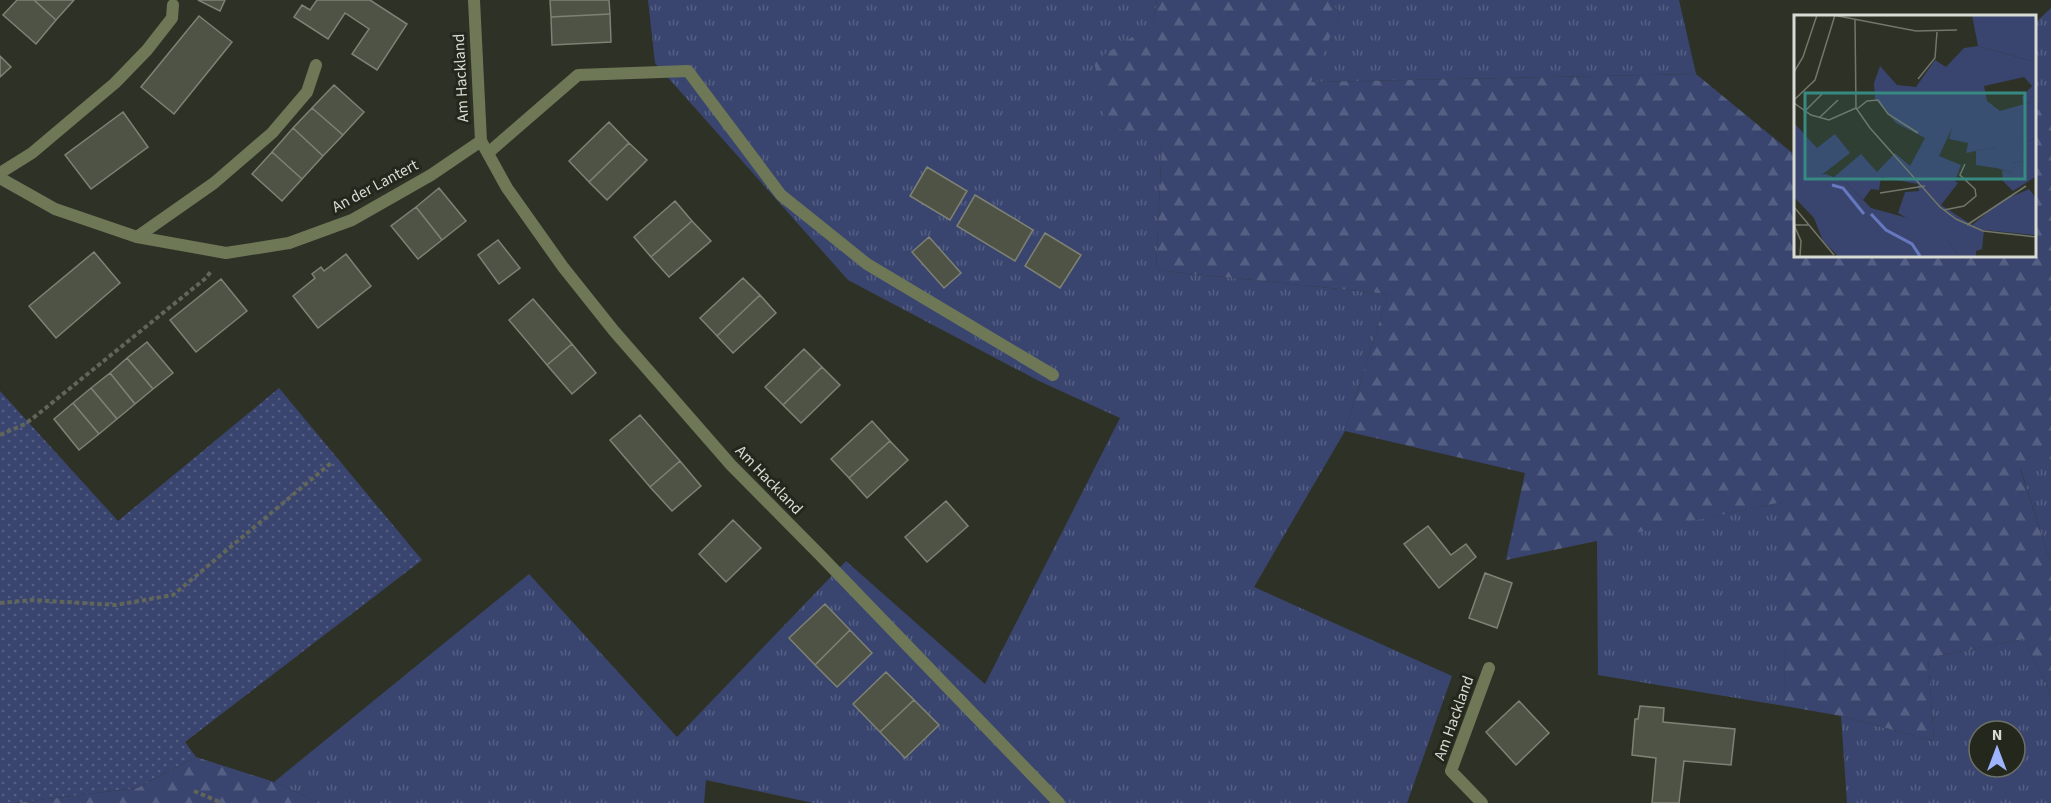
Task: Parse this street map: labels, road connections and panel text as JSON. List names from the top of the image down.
{
  "streets": {
    "street": ["Am Hackland", "An der Lantert"]
  },
  "crossings": [
    ["Am Hackland", "An der Lantert"]
  ],
  "north": "top"
}
